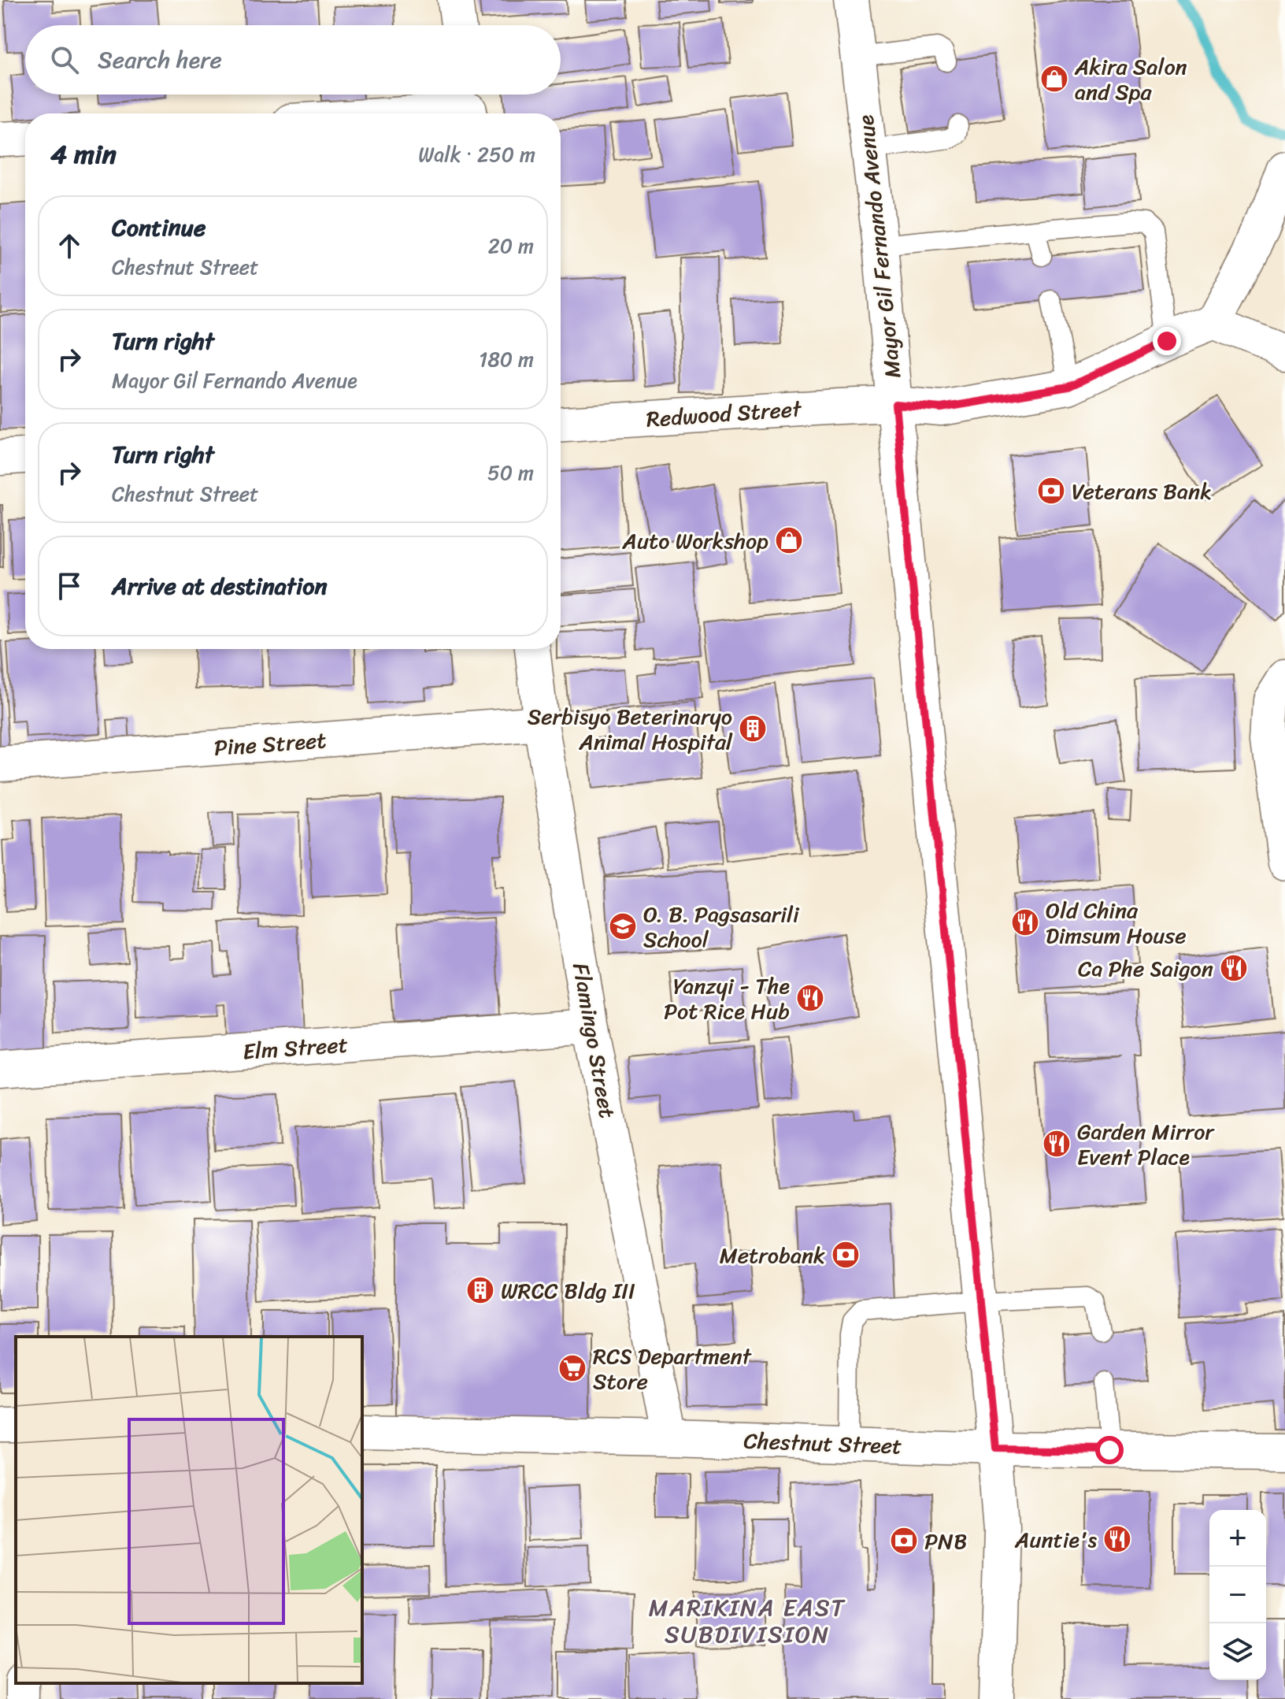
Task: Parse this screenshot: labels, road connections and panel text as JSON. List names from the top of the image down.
{
  "streets": {
    "street": [
      "Mayor Gil Fernando Avenue",
      "Redwood Street",
      "Pine Street",
      "Flamingo Street",
      "Elm Street",
      "Chestnut Street"
    ]
  },
  "crossings": [
    ["Mayor Gil Fernando Avenue", "Redwood Street"],
    ["Mayor Gil Fernando Avenue", "Chestnut Street"],
    ["Pine Street", "Flamingo Street"],
    ["Flamingo Street", "Elm Street"],
    ["Flamingo Street", "Chestnut Street"]
  ],
  "districts": ["MARIKINA EAST SUBDIVISION"],
  "places": {
    "shop": ["Akira Salon and Spa", "Auto Workshop"],
    "bank": ["Veterans Bank", "Metrobank", "PNB"],
    "building": ["Serbisyo Beterinaryo Animal Hospital", "WRCC Bldg III"],
    "restaurant": [
      "Old China Dimsum House",
      "Ca Phe Saigon",
      "Yanzyi - The Pot Rice Hub",
      "Garden Mirror Event Place",
      "Auntie's"
    ],
    "school or university": ["O. B. Pagsasarili School"],
    "supermarket": ["RCS Department Store"]
  },
  "page": {
    "search": "Search here",
    "heading": ["4 min", "Walk · 250 m"],
    "list": [
      ["Continue", "Chestnut Street", "20 m"],
      ["Turn right", "Mayor Gil Fernando Avenue", "180 m"],
      ["Turn right", "Chestnut Street", "50 m"],
      "Arrive at destination"
    ],
    "map_buttons": ["+", "−"]
  }
}
